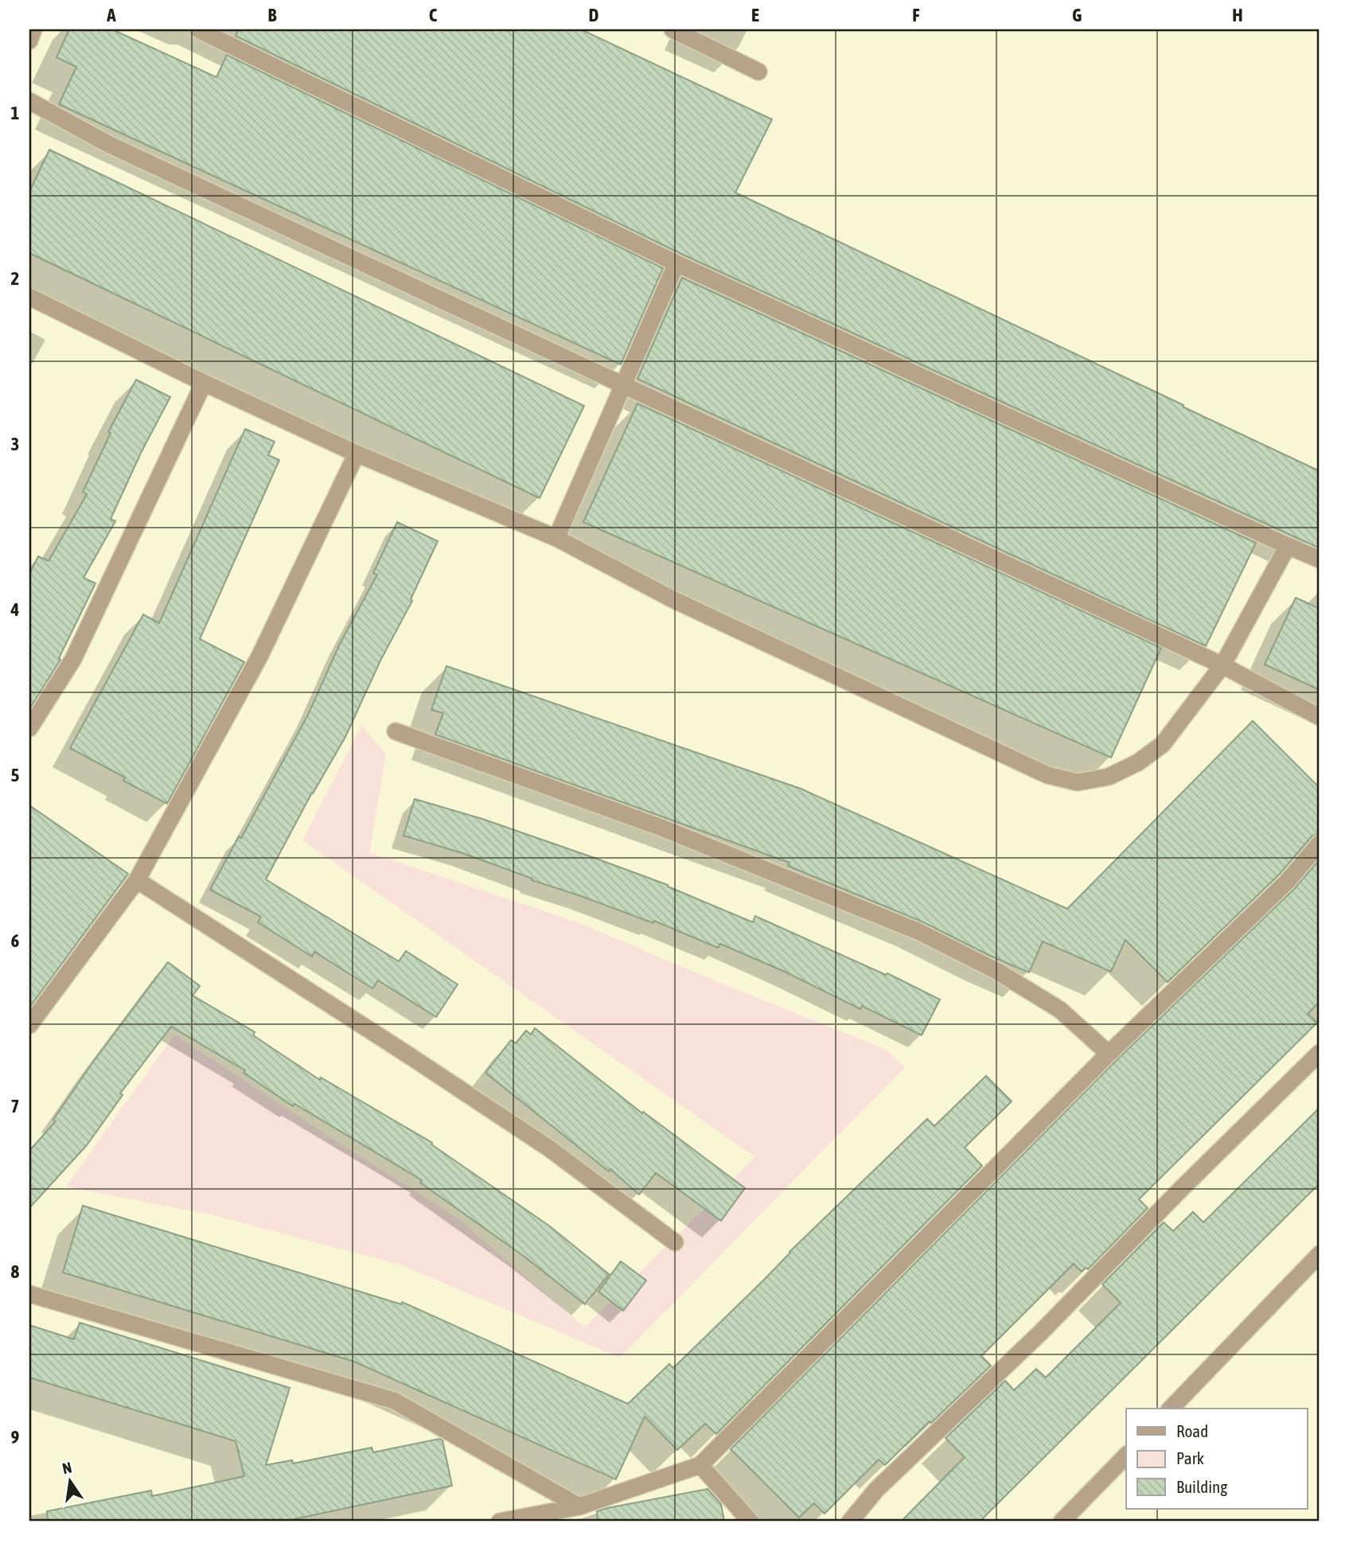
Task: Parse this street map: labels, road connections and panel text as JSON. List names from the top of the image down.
{
  "legend": ["Road", "Park", "Building"],
  "north": "top",
  "grid": {
    "columns": [
      "A",
      "B",
      "C",
      "D",
      "E",
      "F",
      "G",
      "H"
    ],
    "rows": [
      "1",
      "2",
      "3",
      "4",
      "5",
      "6",
      "7",
      "8",
      "9"
    ]
  }
}
